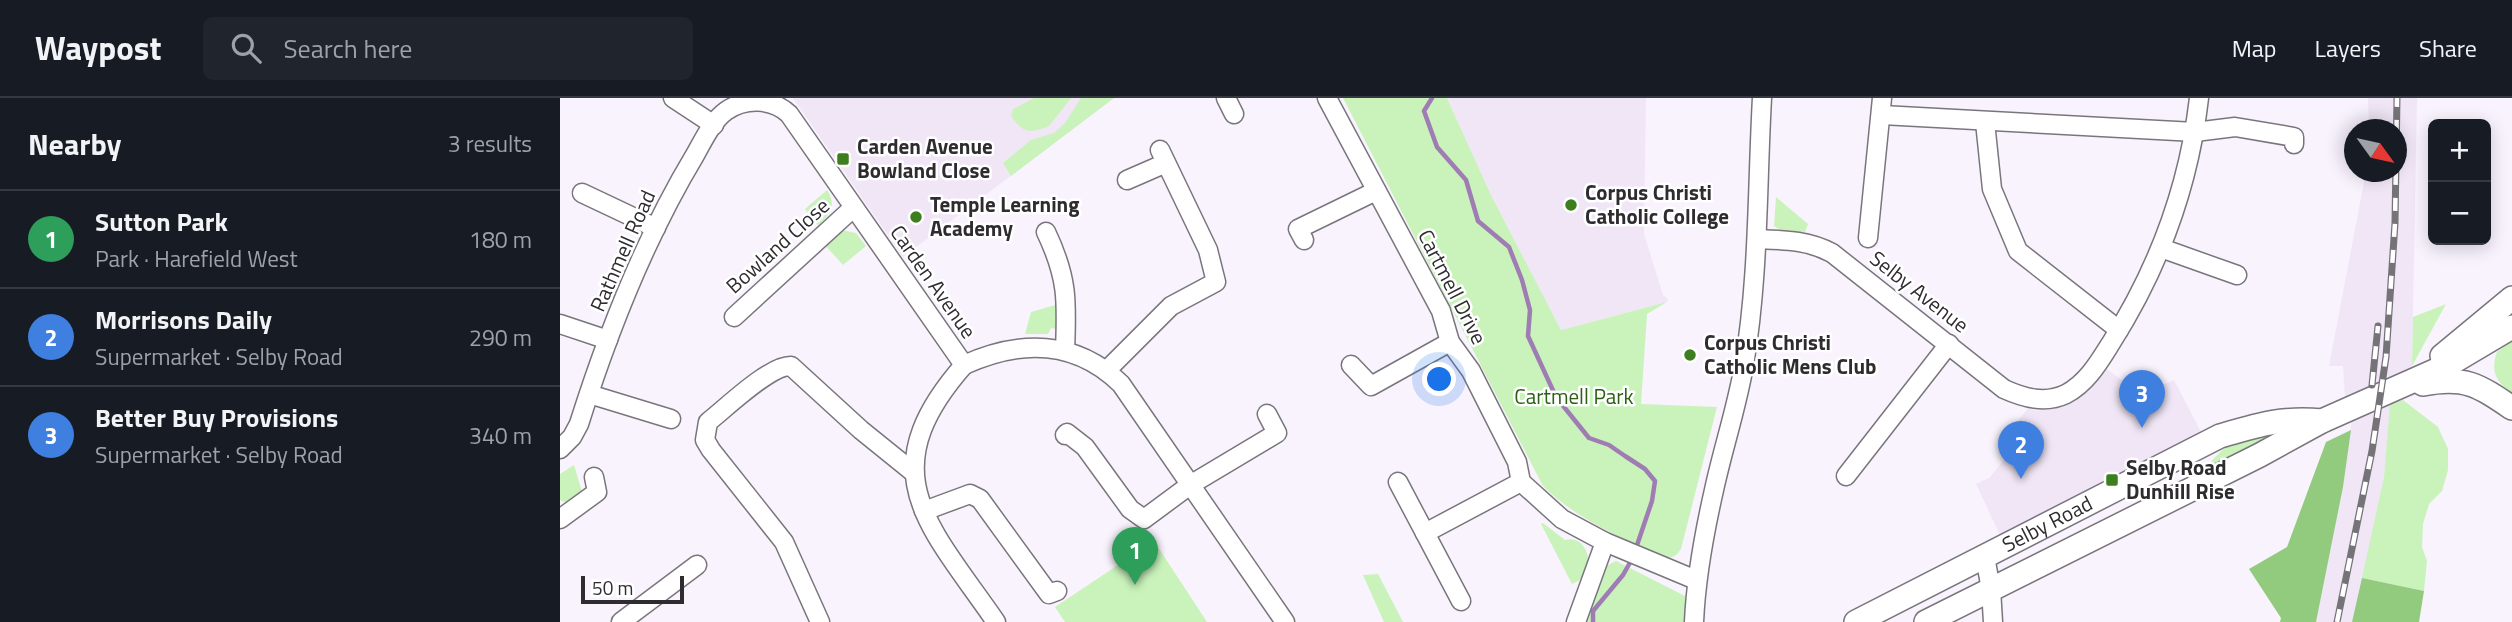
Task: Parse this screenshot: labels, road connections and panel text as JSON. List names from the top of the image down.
{
  "streets": {
    "main road": ["Selby Road"],
    "street": [
      "Bowland Close",
      "Rathmell Road",
      "Carden Avenue",
      "Cartmell Drive",
      "Selby Avenue"
    ]
  },
  "crossings": [
    ["Bowland Close", "Carden Avenue"],
    ["Rathmell Road", "Carden Avenue"]
  ],
  "parks": ["Cartmell Park"],
  "places": {
    "transit": ["Carden Avenue Bowland Close", "Selby Road Dunhill Rise"],
    "other": ["Corpus Christi Catholic College", "Temple Learning Academy", "Corpus Christi Catholic Mens Club"]
  },
  "scale_bar": "50 m",
  "north": "bottom right",
  "page": {
    "header": "Waypost",
    "search": "Search here",
    "nav": ["Map", "Layers", "Share"],
    "heading": ["Nearby", "3 results"],
    "map_buttons": ["+", "−"],
    "list": [
      {
        "mark": "1",
        "name": "Sutton Park",
        "note": "Park · Harefield West",
        "value": "180 m"
      },
      {
        "mark": "2",
        "name": "Morrisons Daily",
        "note": "Supermarket · Selby Road",
        "value": "290 m"
      },
      {
        "mark": "3",
        "name": "Better Buy Provisions",
        "note": "Supermarket · Selby Road",
        "value": "340 m"
      }
    ],
    "pins": ["3", "2", "1"],
    "scale": "50 m"
  }
}
